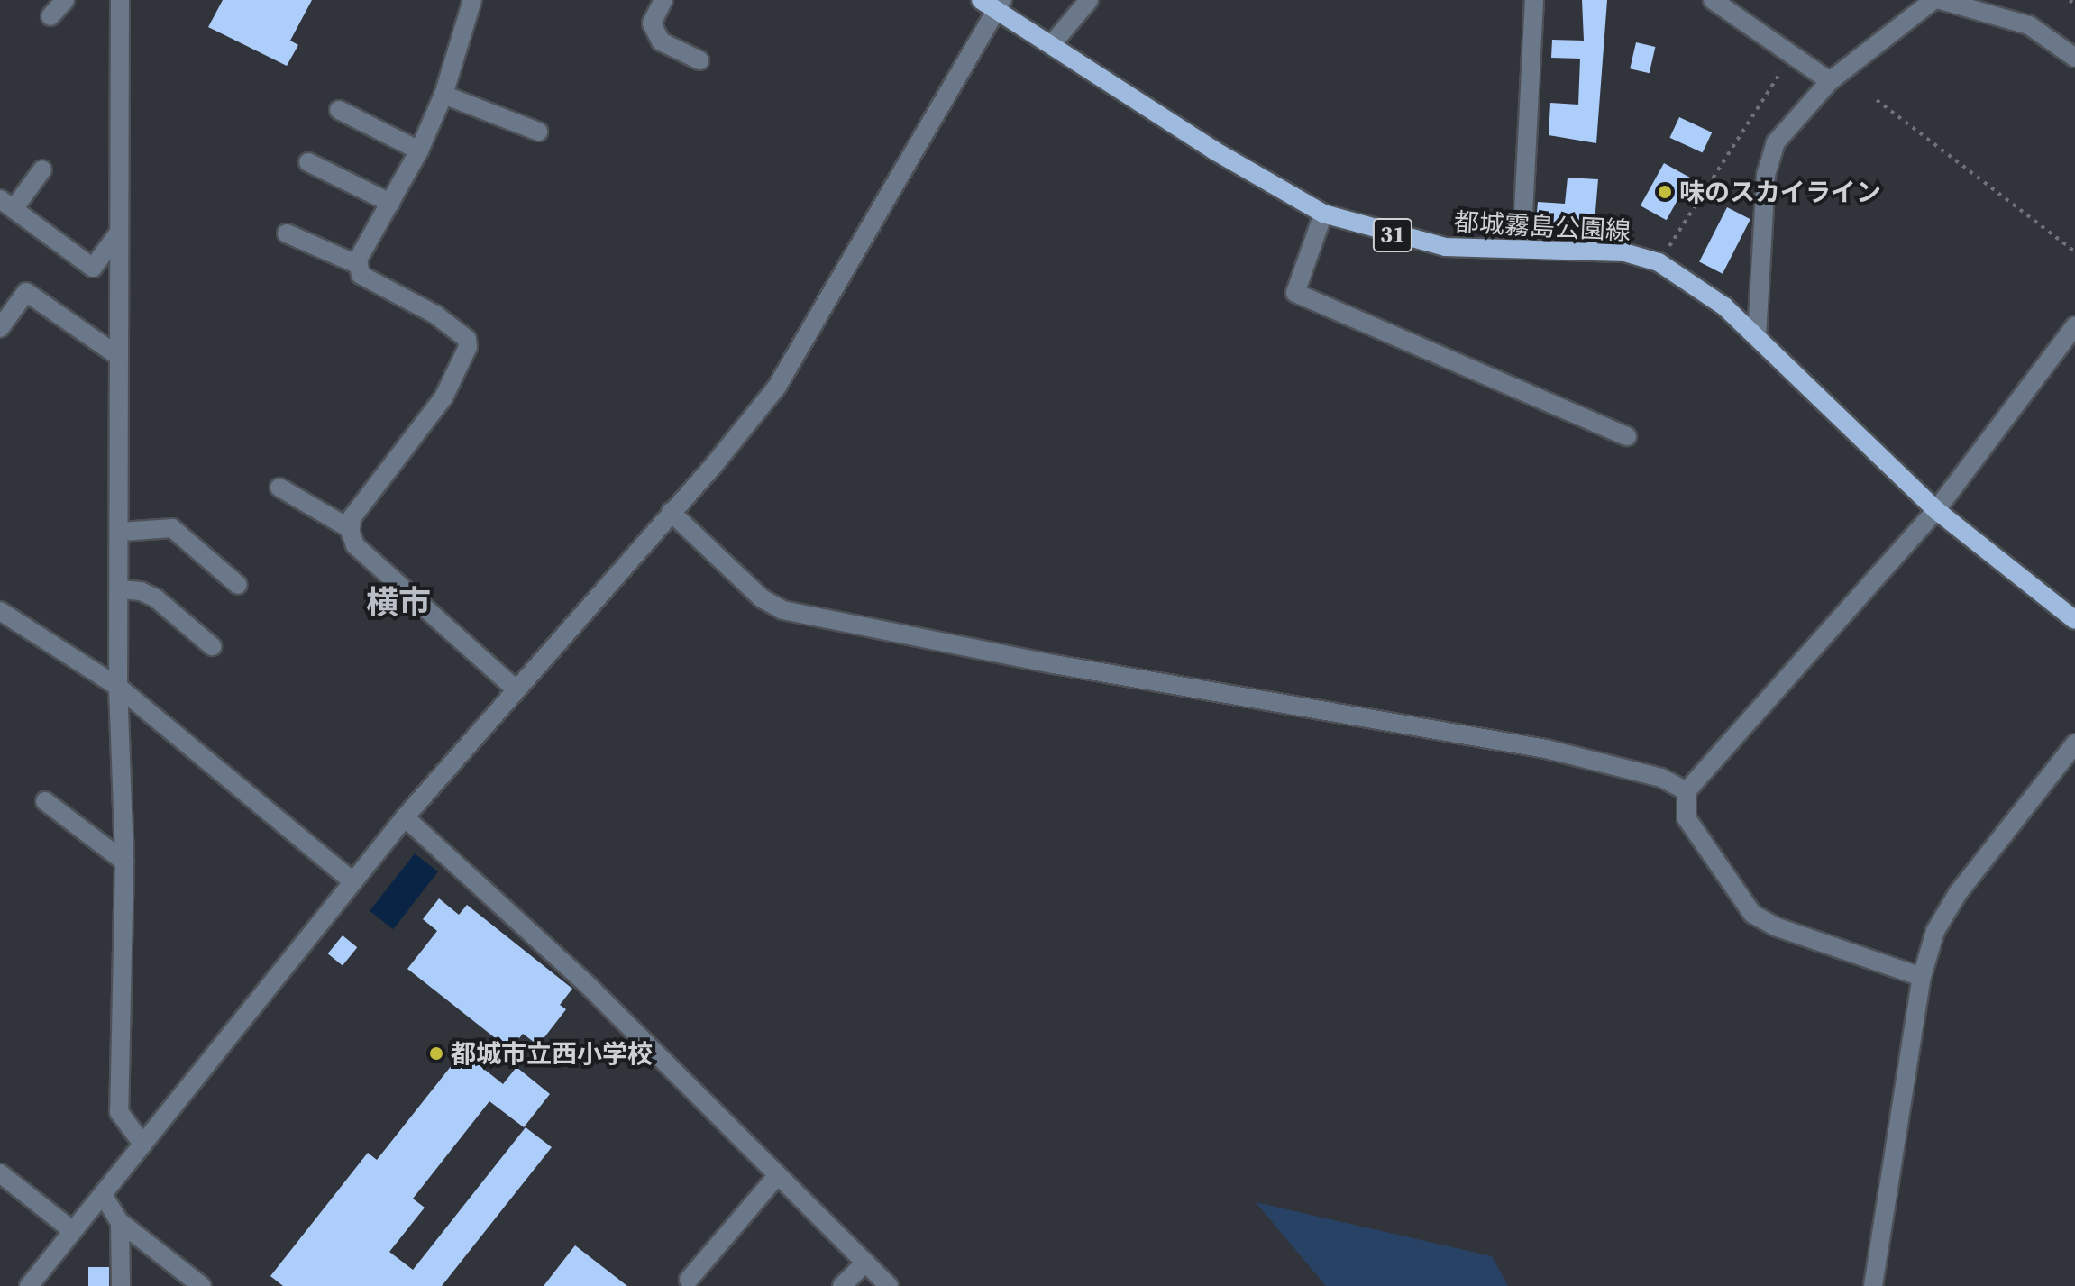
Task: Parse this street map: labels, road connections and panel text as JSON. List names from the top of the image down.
{
  "streets": {
    "main road": ["都城霧島公園線", "31"]
  },
  "districts": ["横市"],
  "places": ["味のスカイライン", "都城市立西小学校"]
}
